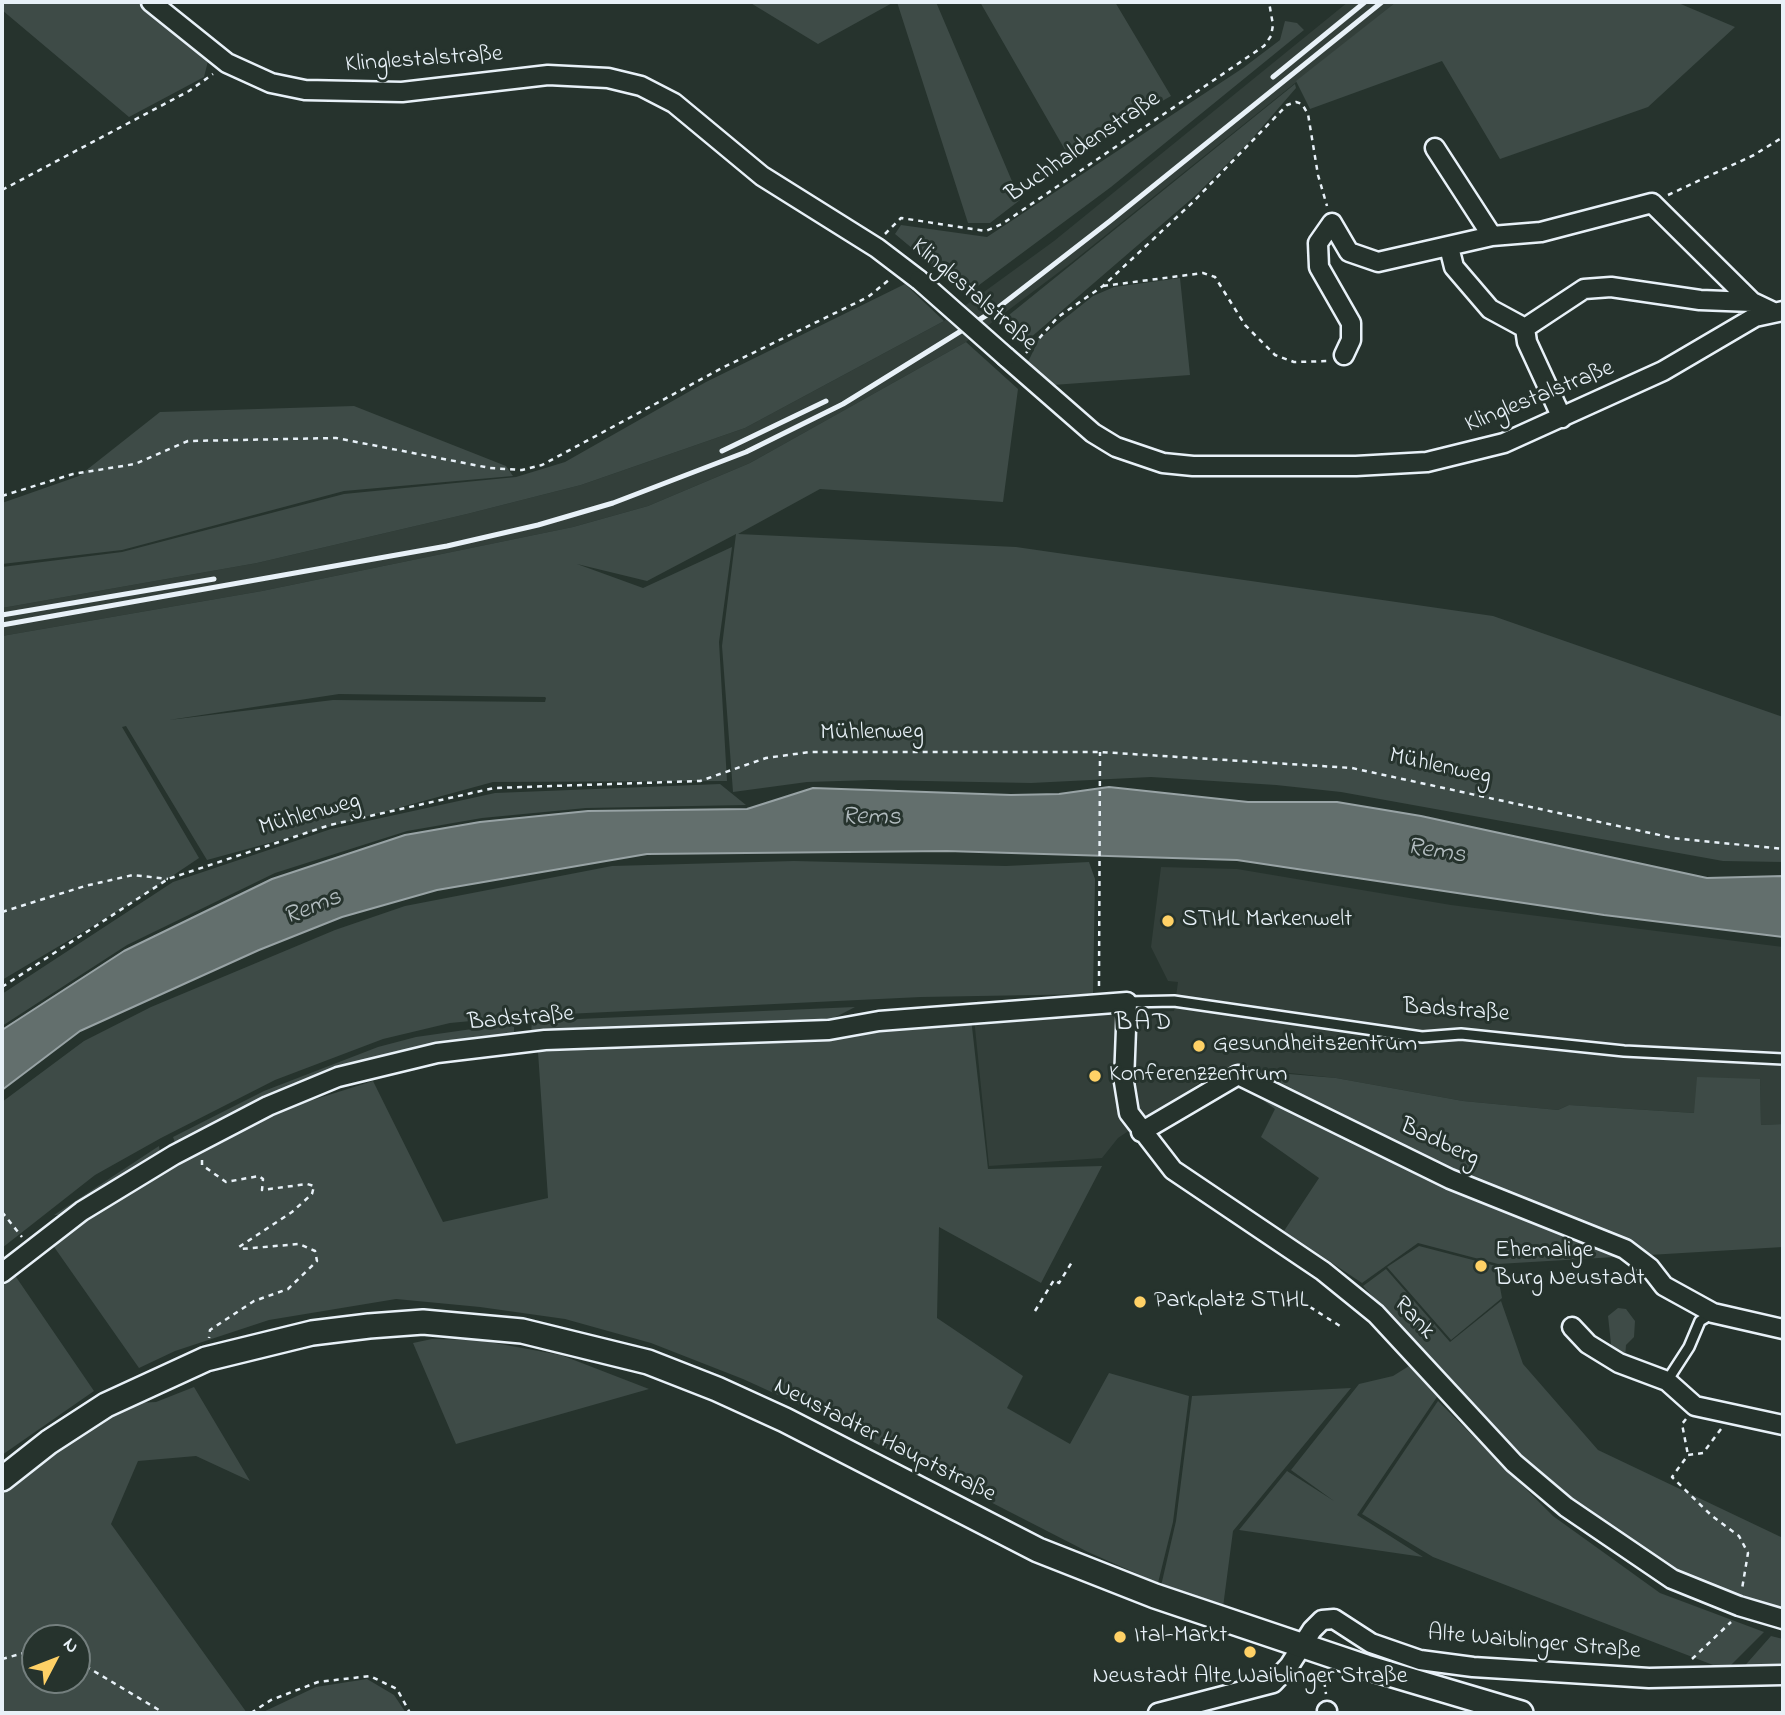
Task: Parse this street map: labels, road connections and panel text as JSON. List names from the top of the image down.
{
  "streets": {
    "street": [
      "Klinglestalstraße",
      "Badstraße",
      "Badberg",
      "Rank",
      "Neustadter Hauptstraße",
      "Alte Waiblinger Straße"
    ],
    "path": ["Buchhaldenstraße", "Mühlenweg"]
  },
  "crossings": [
    ["Klinglestalstraße", "Buchhaldenstraße"],
    ["Badstraße", "Rank"],
    ["Badberg", "Rank"],
    ["Neustadter Hauptstraße", "Alte Waiblinger Straße"]
  ],
  "districts": ["BAD"],
  "water": ["Rems"],
  "places": [
    "STIHL Markenwelt",
    "Gesundheitszentrum",
    "Konferenzzentrum",
    "Ehemalige Burg Neustadt",
    "Parkplatz STIHL",
    "Ital-Markt",
    "Neustadt Alte Waiblinger Straße"
  ],
  "north": "top right"
}
